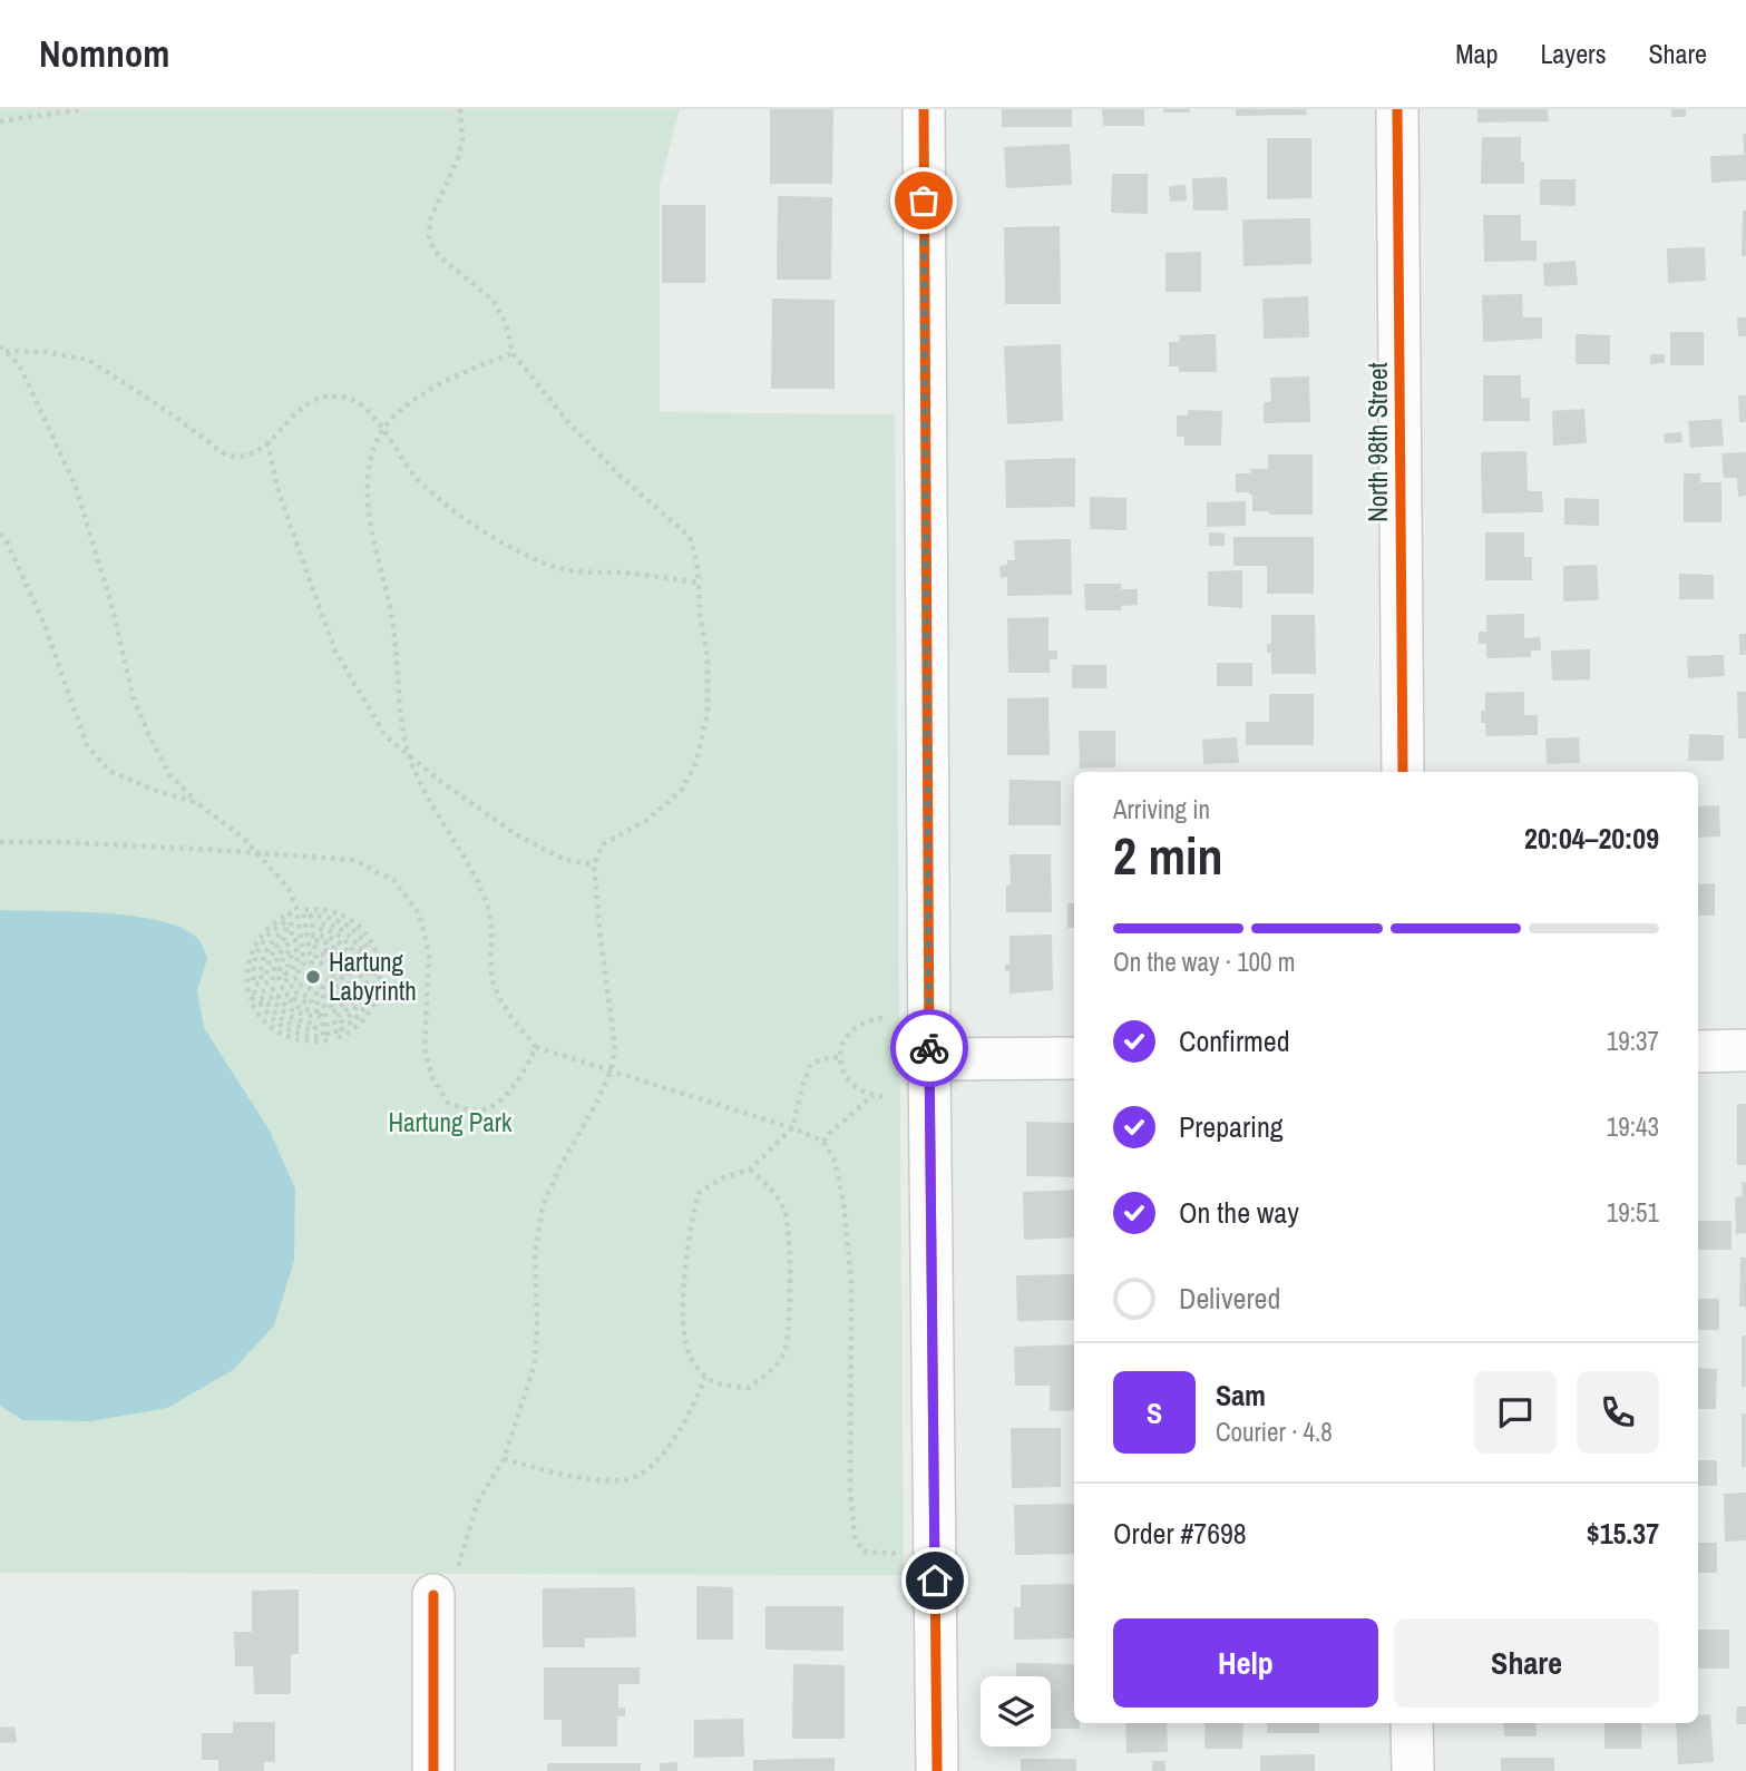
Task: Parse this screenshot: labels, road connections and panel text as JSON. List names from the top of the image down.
{
  "streets": {
    "street": ["North 98th Street"]
  },
  "parks": ["Hartung Park"],
  "places": ["Hartung Labyrinth"],
  "page": {
    "header": "Nomnom",
    "nav": ["Map", "Layers", "Share"],
    "heading": ["2 min", "Arriving in", "20:04–20:09"],
    "panel": [
      "Sam",
      "Courier · 4.8",
      "Order #7698",
      "$15.37"
    ],
    "bar": "On the way · 100 m",
    "list": [
      ["Confirmed", "19:37"],
      ["Preparing", "19:43"],
      ["On the way", "19:51"],
      "Delivered"
    ],
    "round": "S",
    "buttons": ["Help", "Share"]
  }
}
